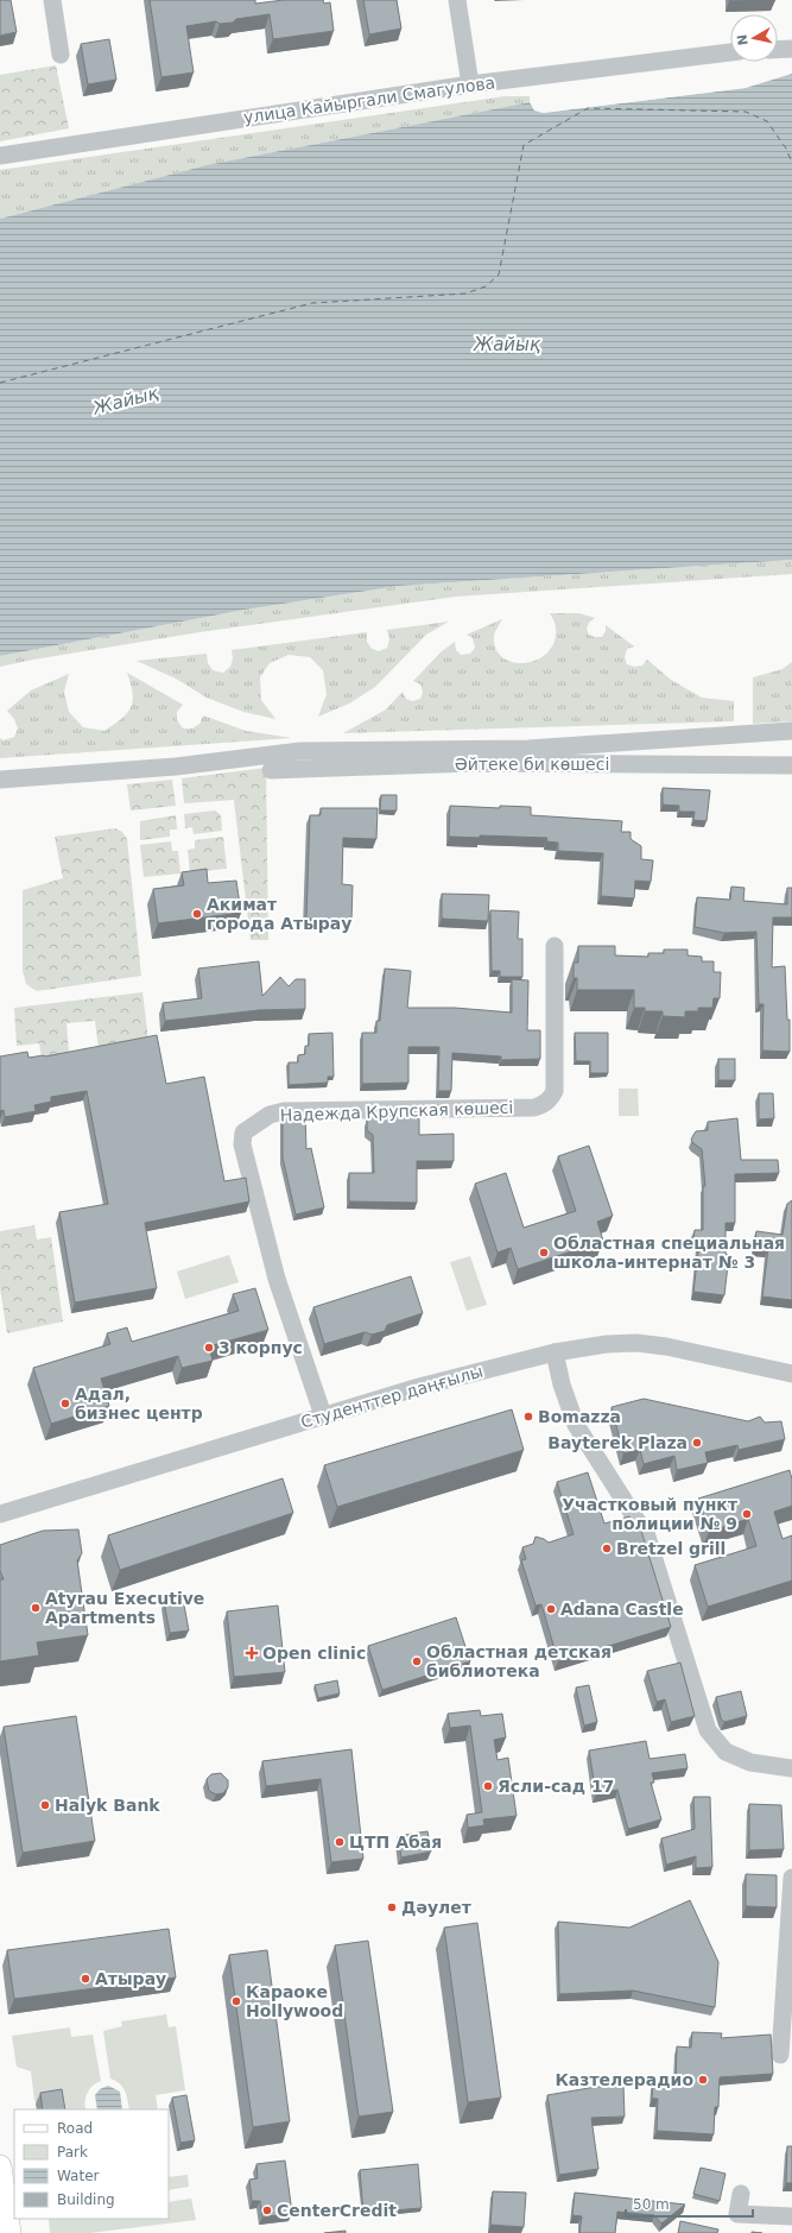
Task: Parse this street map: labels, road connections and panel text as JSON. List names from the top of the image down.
{
  "streets": {
    "street": [
      "улица Кайыргали Смагулова",
      "Әйтеке би көшесі",
      "Надежда Крупская көшесі",
      "Студенттер даңғылы"
    ]
  },
  "crossings": [
    ["Надежда Крупская көшесі", "Студенттер даңғылы"]
  ],
  "water": ["Жайық"],
  "places": {
    "other": [
      "Акимат города Атырау",
      "Областная специальная школа-интернат № 3",
      "3 корпус",
      "Адал, бизнес центр",
      "Bomazza",
      "Bayterek Plaza",
      "Участковый пункт полиции № 9",
      "Bretzel grill",
      "Atyrau Executive Apartments",
      "Adana Сastle",
      "Областная детская библиотека",
      "Ясли-сад 17",
      "Halyk Bank",
      "ЦТП Абая",
      "Дәулет",
      "Атырау",
      "Караоке Hollywood",
      "Казтелерадио",
      "CenterCredit"
    ],
    "health": ["Open clinic"]
  },
  "legend": [
    "Road",
    "Park",
    "Water",
    "Building"
  ],
  "scale_bar": "50 m",
  "north": "left"
}
